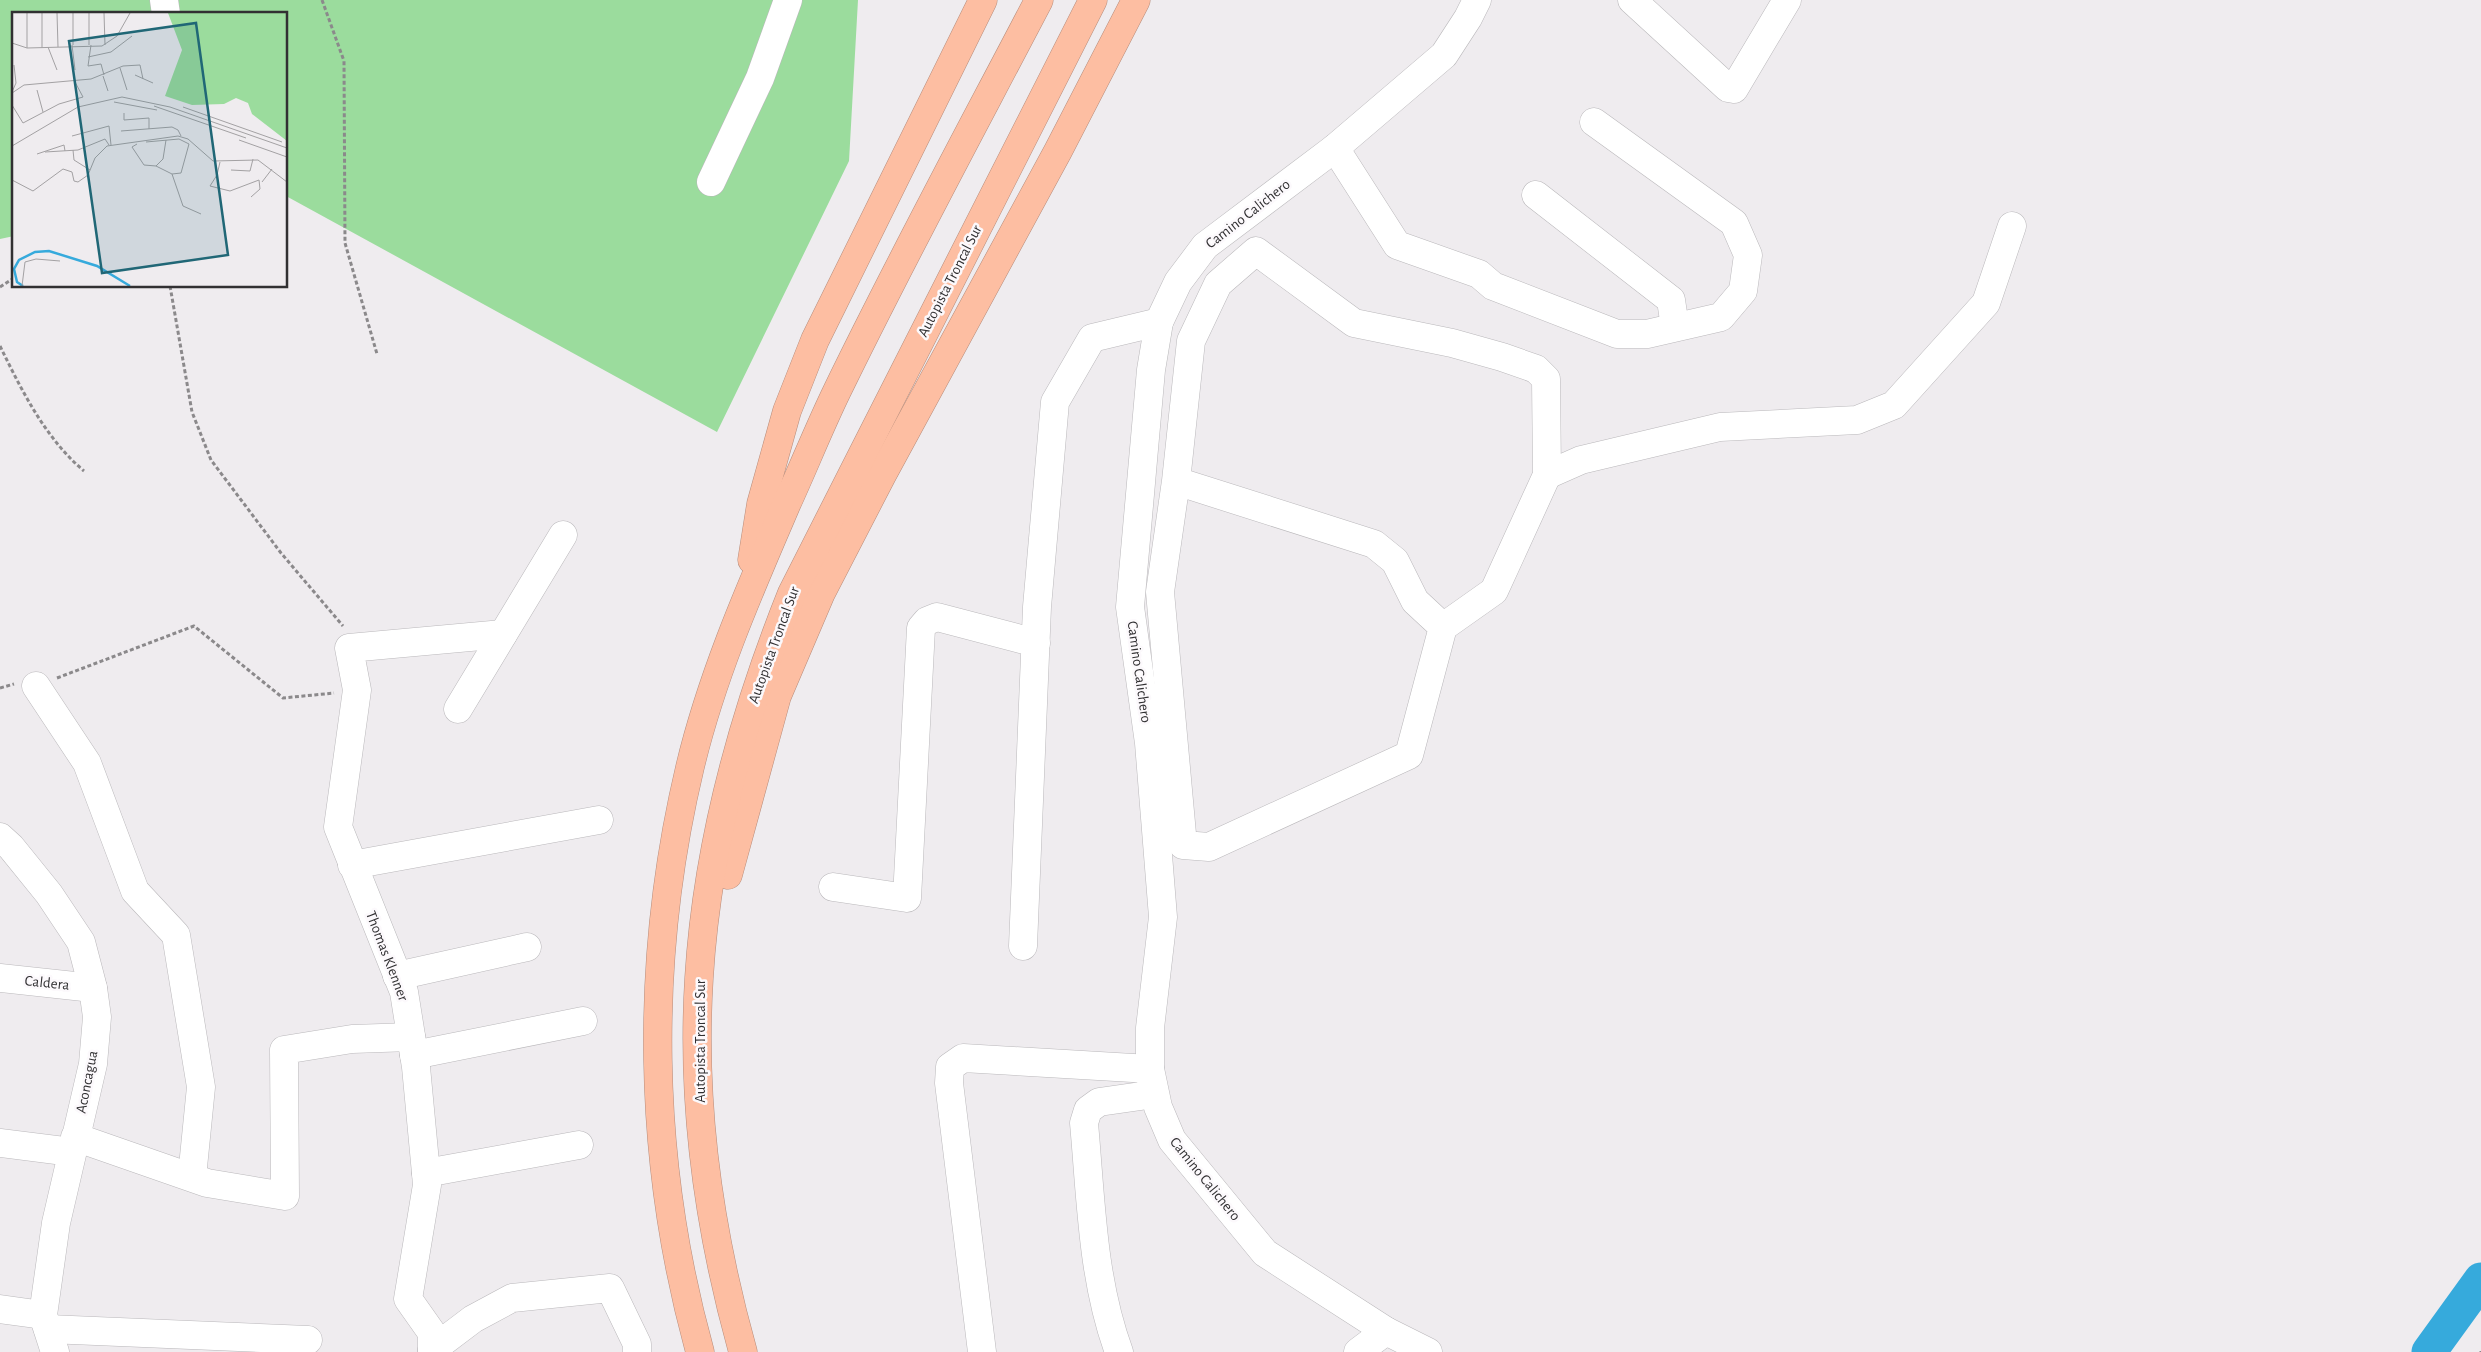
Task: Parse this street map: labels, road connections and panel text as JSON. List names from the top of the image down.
{
  "streets": {
    "highway": ["Autopista Troncal Sur"],
    "street": [
      "Camino Calichero",
      "Thomas Klenner",
      "Caldera",
      "Aconcagua"
    ]
  },
  "crossings": [
    ["Caldera", "Aconcagua"]
  ]
}
